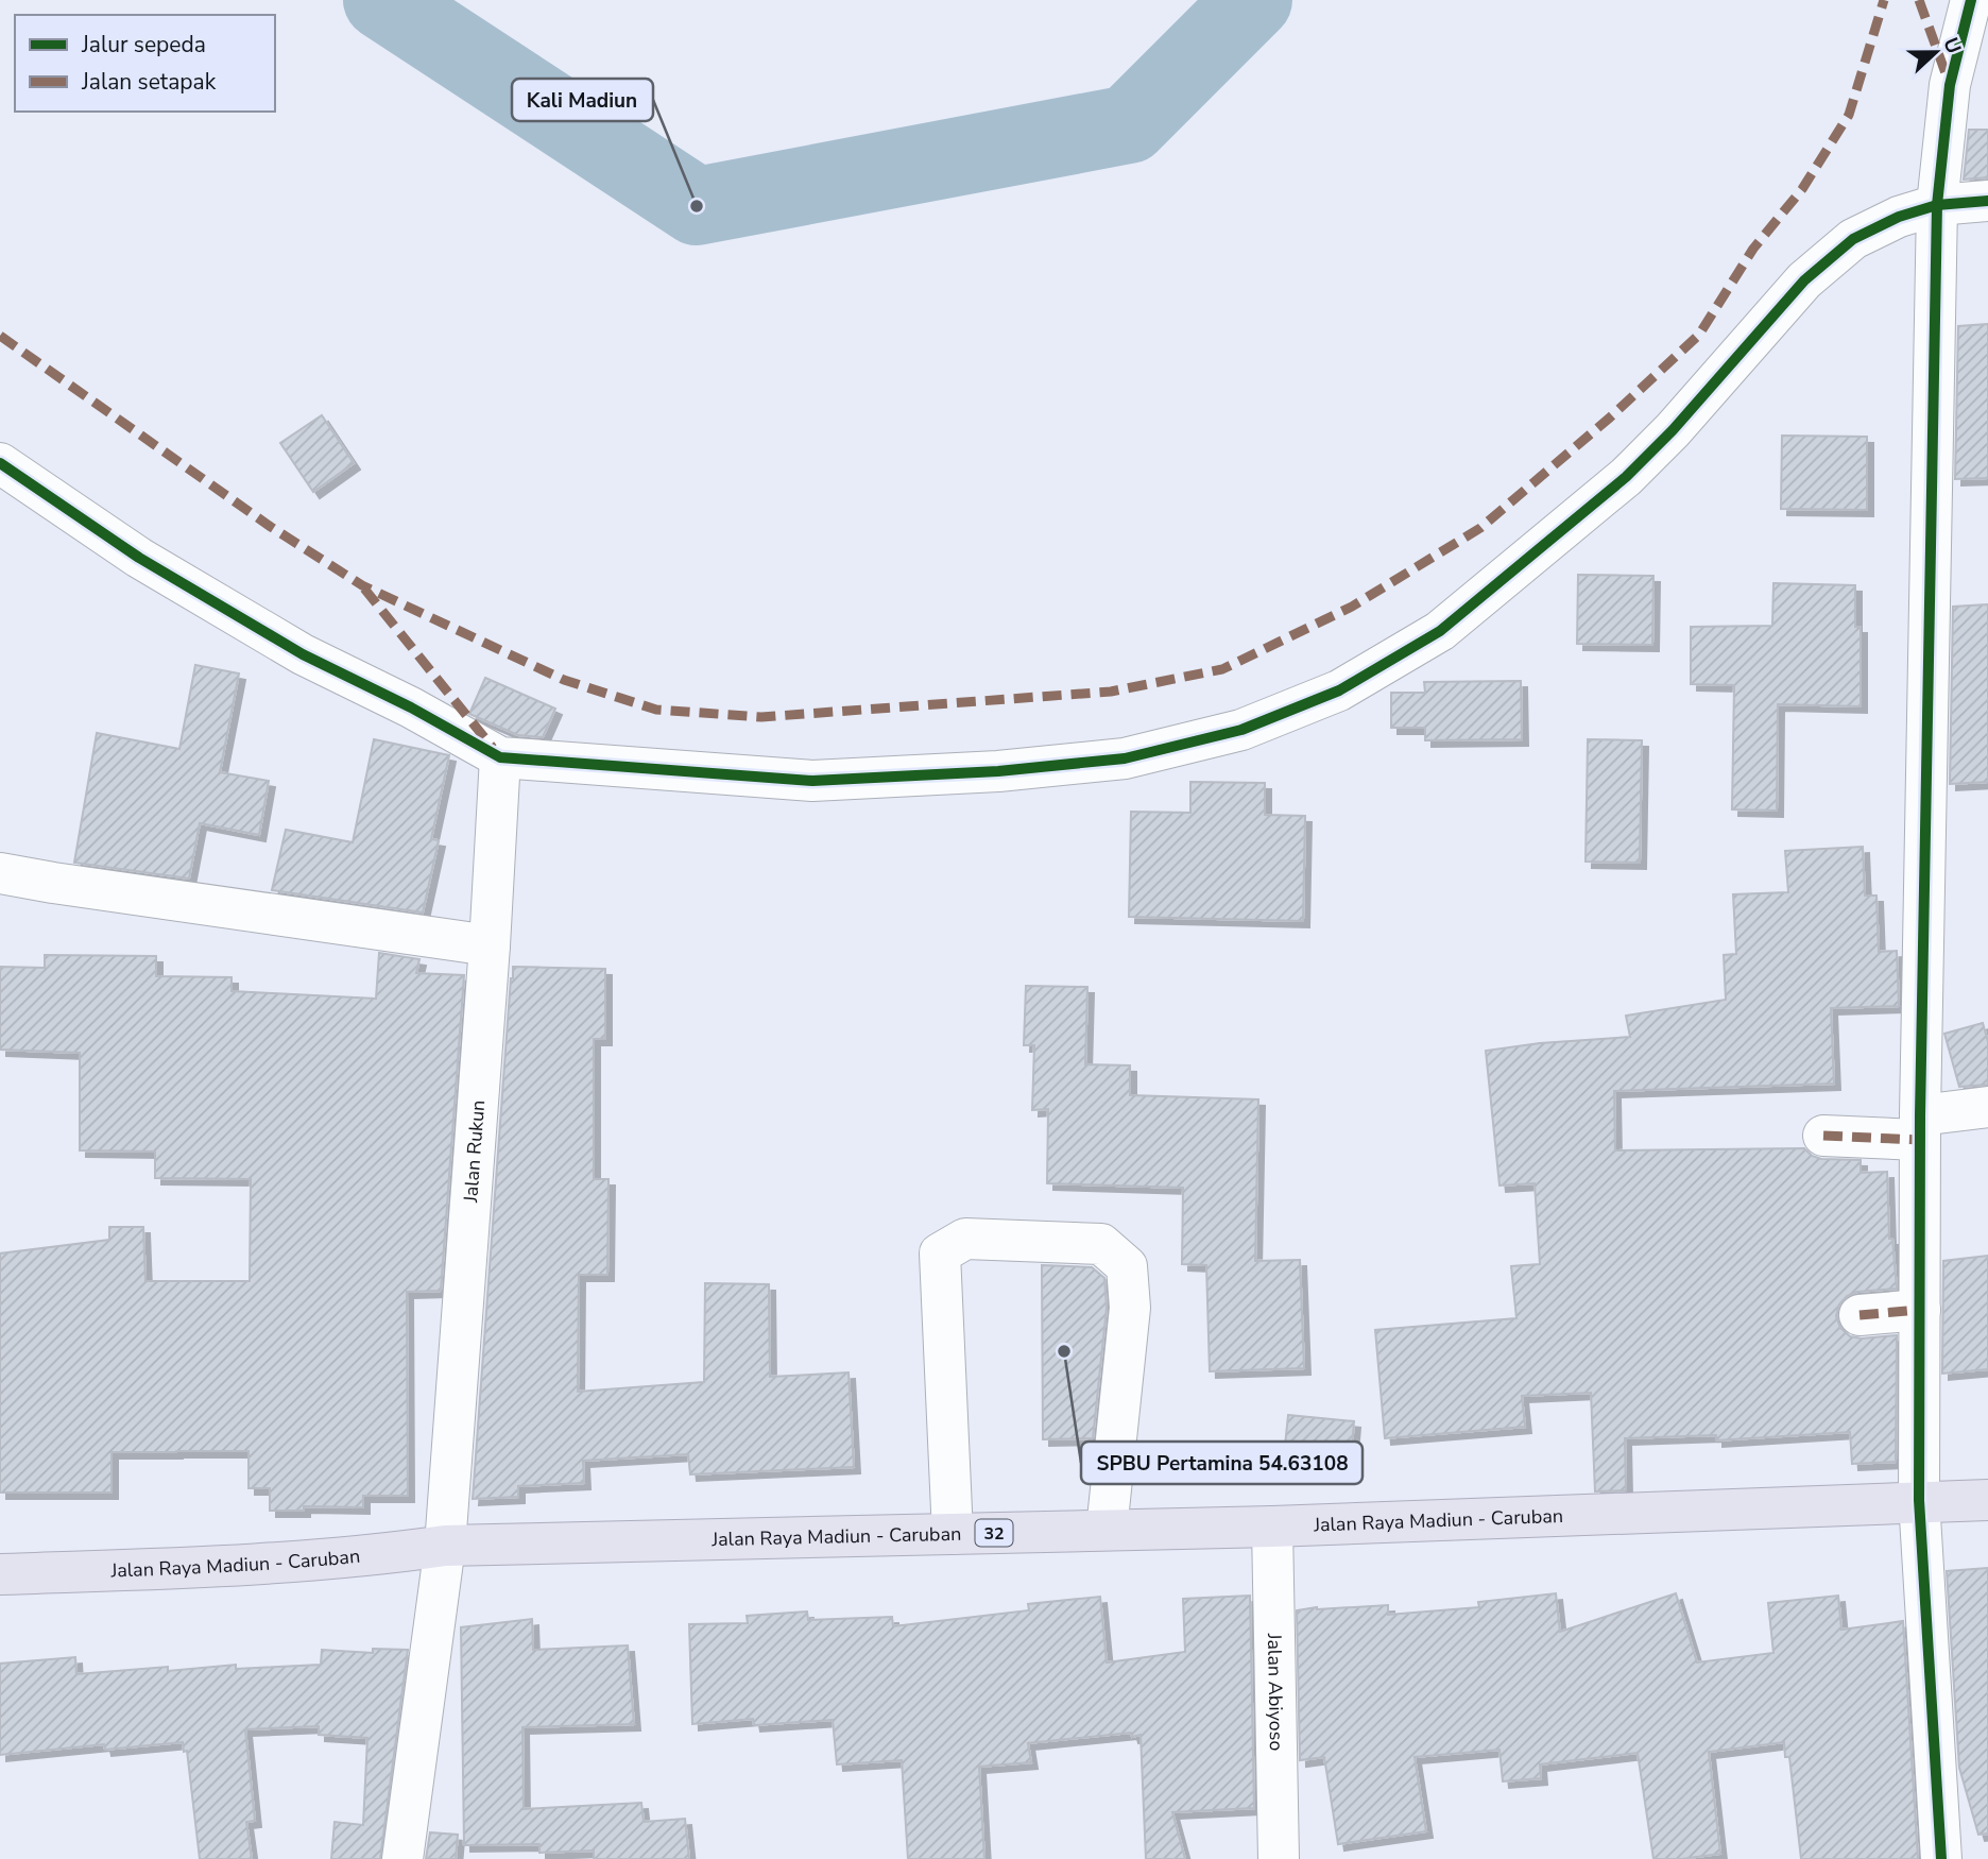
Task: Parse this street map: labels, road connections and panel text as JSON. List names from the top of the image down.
{
  "streets": {
    "highway": ["Jalan Raya Madiun - Caruban", "32"],
    "street": ["Jalan Rukun", "Jalan Abiyoso"]
  },
  "crossings": [
    ["Jalan Rukun", "Jalan Raya Madiun - Caruban"],
    ["Jalan Raya Madiun - Caruban", "Jalan Abiyoso"]
  ],
  "places": ["Kali Madiun", "SPBU Pertamina 54.63108"],
  "legend": ["Jalur sepeda", "Jalan setapak"],
  "north": "right"
}
